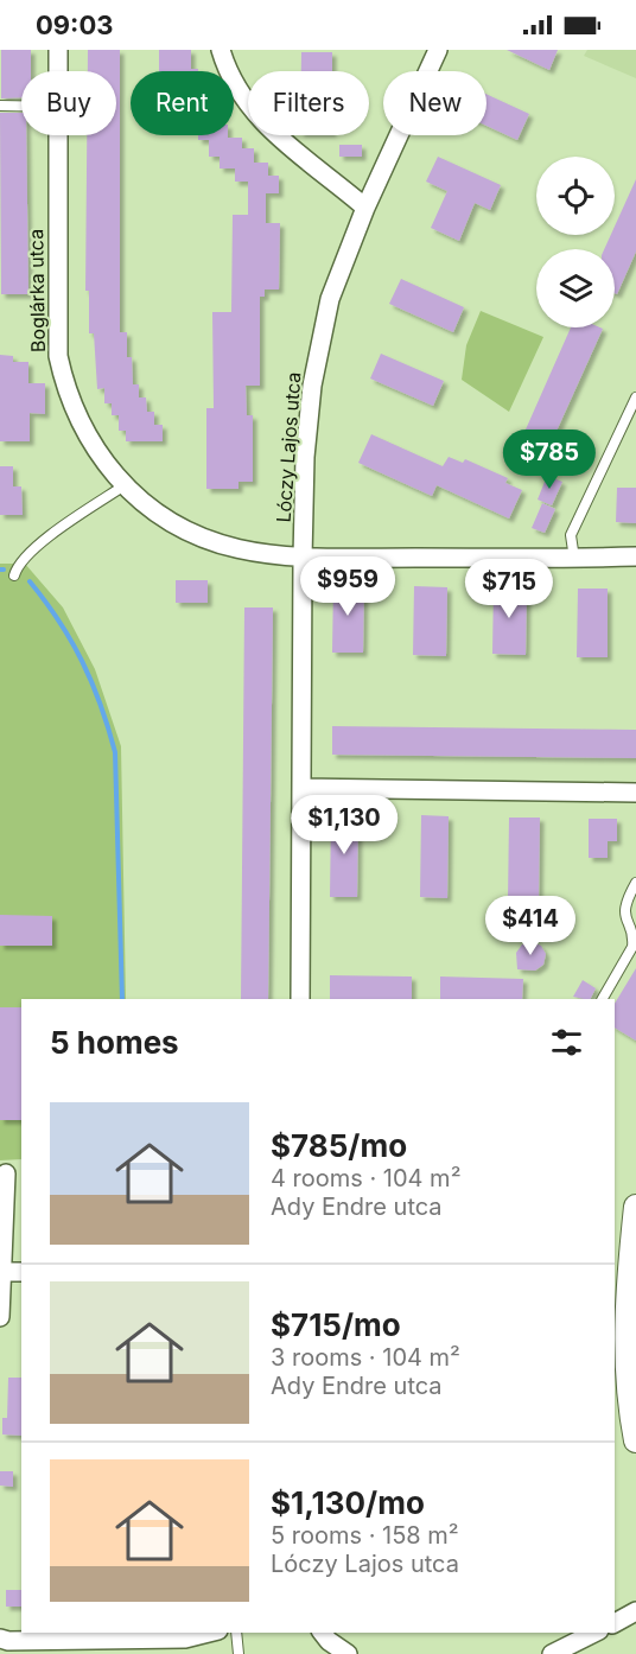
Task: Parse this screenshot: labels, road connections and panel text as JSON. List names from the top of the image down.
{
  "streets": {
    "street": ["Boglárka utca", "Lóczy Lajos utca"]
  },
  "crossings": [
    ["Boglárka utca", "Lóczy Lajos utca"]
  ],
  "page": {
    "status": "09:03",
    "chip": [
      "Buy",
      "Rent",
      "Filters",
      "New"
    ],
    "price": [
      "$785",
      "$959",
      "$715",
      "$1,130",
      "$414"
    ],
    "heading": "5 homes",
    "list": [
      {
        "name": "$785/mo",
        "note": "4 rooms · 104 m² · Ady Endre utca"
      },
      {
        "name": "$715/mo",
        "note": "3 rooms · 104 m² · Ady Endre utca"
      },
      {
        "name": "$1,130/mo",
        "note": "5 rooms · 158 m² · Lóczy Lajos utca"
      }
    ]
  }
}
